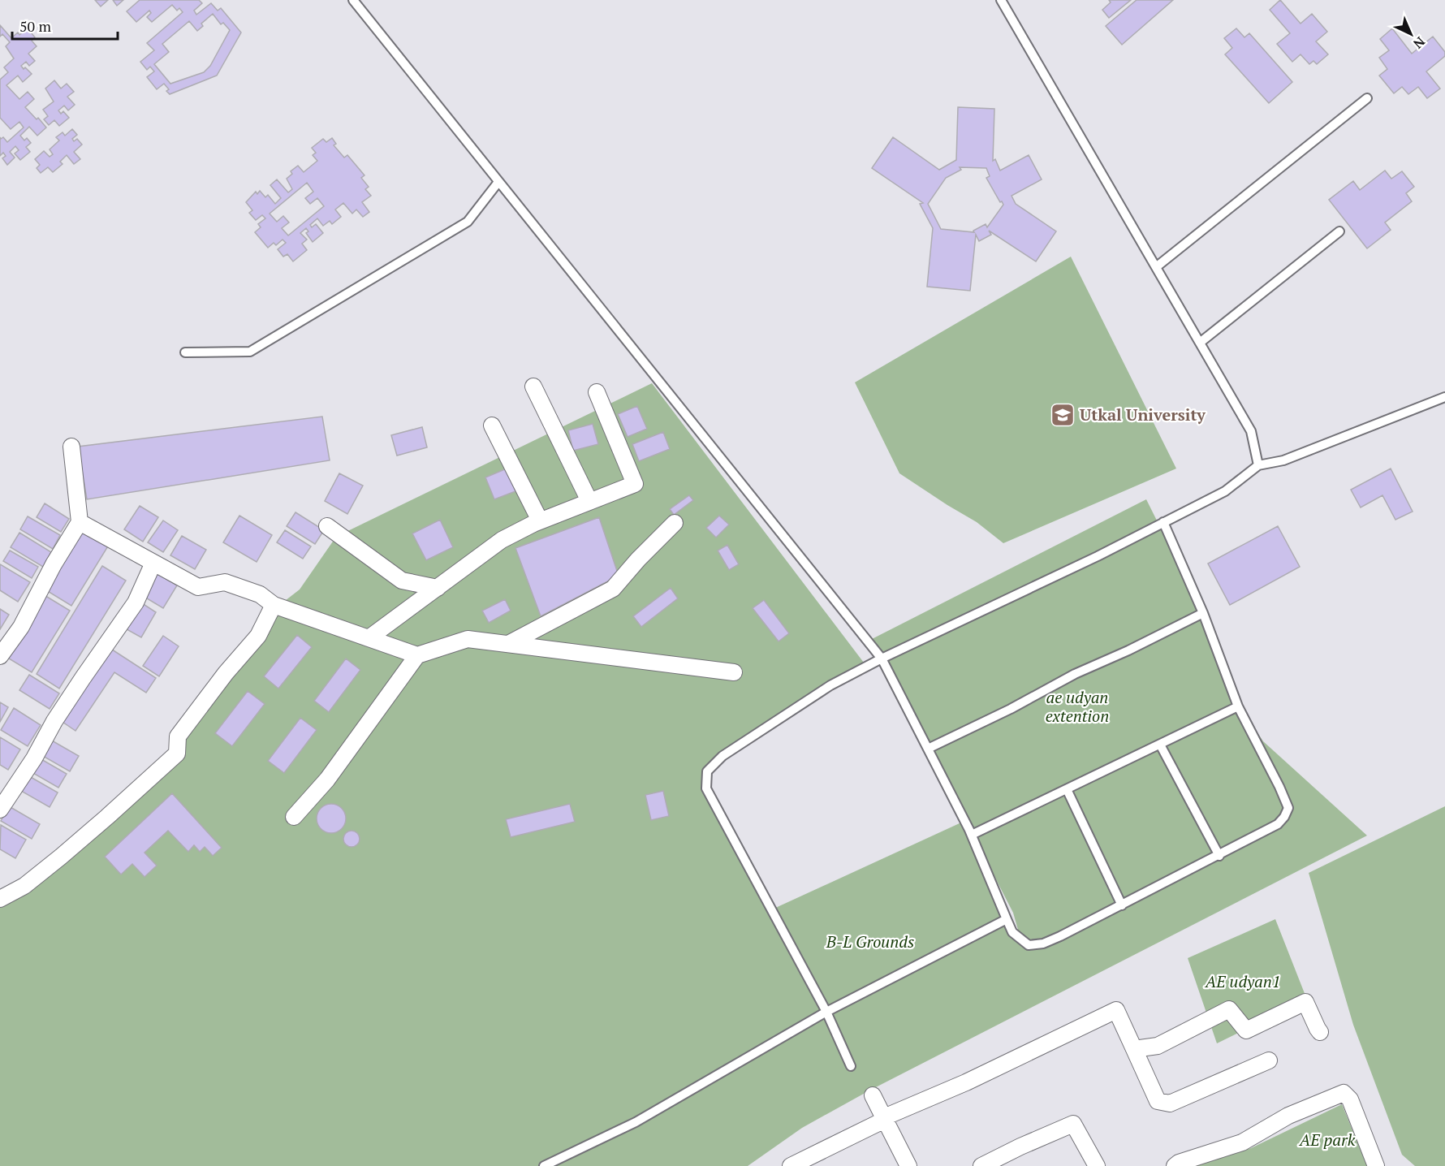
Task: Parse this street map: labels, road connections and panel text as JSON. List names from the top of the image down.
{
  "parks": [
    "ae udyan extention",
    "B-L Grounds",
    "AE udyan1",
    "AE park"
  ],
  "places": {
    "school or university": ["Utkal University"]
  },
  "scale_bar": "50 m",
  "north": "bottom right"
}
